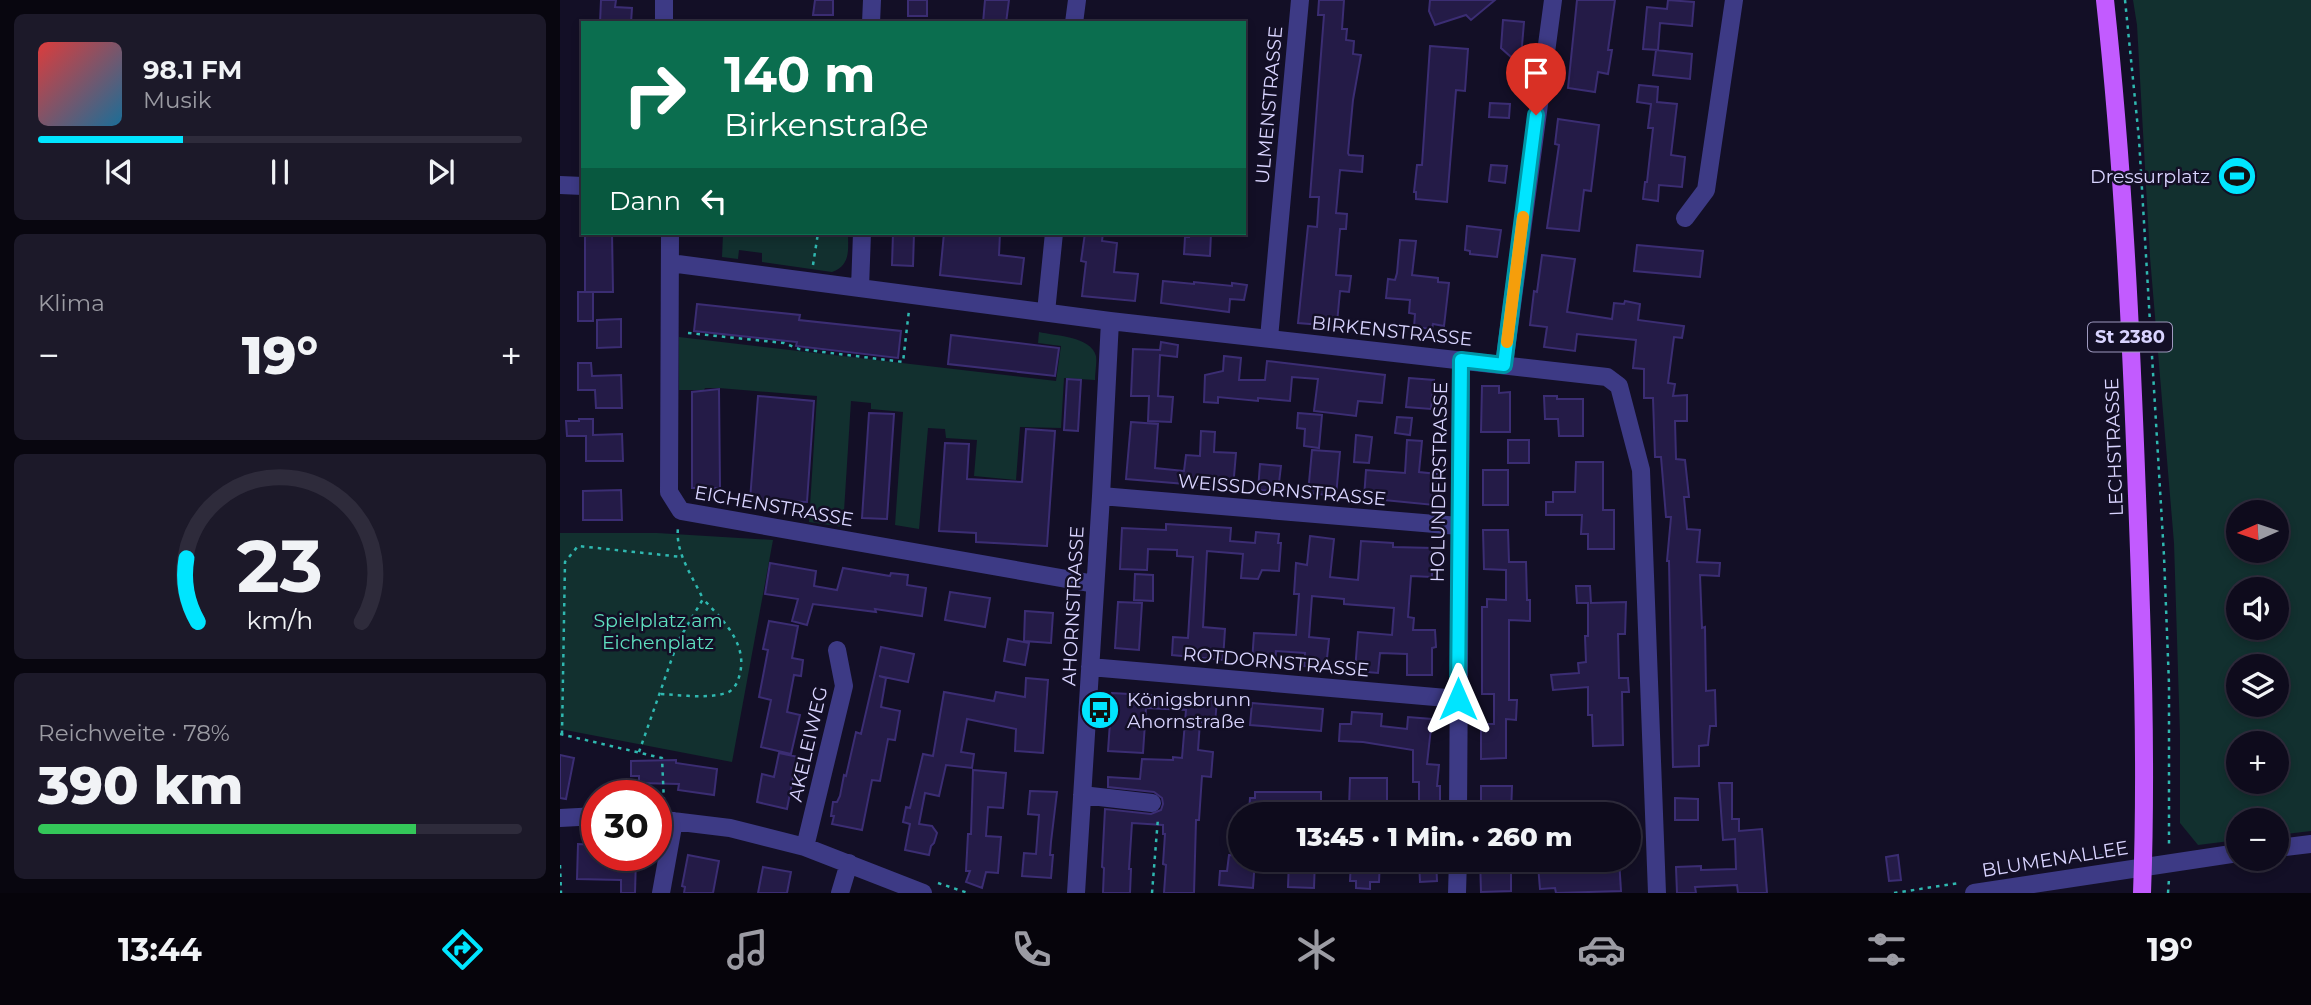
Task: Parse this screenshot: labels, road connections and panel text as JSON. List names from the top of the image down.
{
  "streets": {
    "main road": ["St 2380", "LECHSTRASSE"],
    "street": [
      "ULMENSTRASSE",
      "BIRKENSTRASSE",
      "HOLUNDERSTRASSE",
      "WEISSDORNSTRASSE",
      "EICHENSTRASSE",
      "AHORNSTRASSE",
      "ROTDORNSTRASSE",
      "AKELEIWEG",
      "BLUMENALLEE"
    ]
  },
  "crossings": [
    ["ULMENSTRASSE", "BIRKENSTRASSE"],
    ["BIRKENSTRASSE", "HOLUNDERSTRASSE"],
    ["BIRKENSTRASSE", "EICHENSTRASSE"],
    ["BIRKENSTRASSE", "AHORNSTRASSE"],
    ["LECHSTRASSE", "BLUMENALLEE"],
    ["HOLUNDERSTRASSE", "WEISSDORNSTRASSE"],
    ["HOLUNDERSTRASSE", "ROTDORNSTRASSE"],
    ["WEISSDORNSTRASSE", "AHORNSTRASSE"],
    ["EICHENSTRASSE", "AHORNSTRASSE"],
    ["AHORNSTRASSE", "ROTDORNSTRASSE"]
  ],
  "parks": ["Spielplatz am Eichenplatz"],
  "places": {
    "sports": ["Dressurplatz"],
    "bus stop": ["Königsbrunn Ahornstraße"]
  },
  "north": "left",
  "page": {
    "turn": ["140 m", "Birkenstraße"],
    "song": ["98.1 FM", "Musik"],
    "then": "Dann",
    "tile": [
      "Klima",
      ["Reichweite · 78%", "390 km"]
    ],
    "heat": ["−", "19°", "+"],
    "map_buttons": ["+", "−"],
    "limit": "30",
    "trip": "13:45 · 1 Min. · 260 m",
    "tabs": ["13:44", "19°"],
    "gauge": ["23", "km/h"]
  }
}
